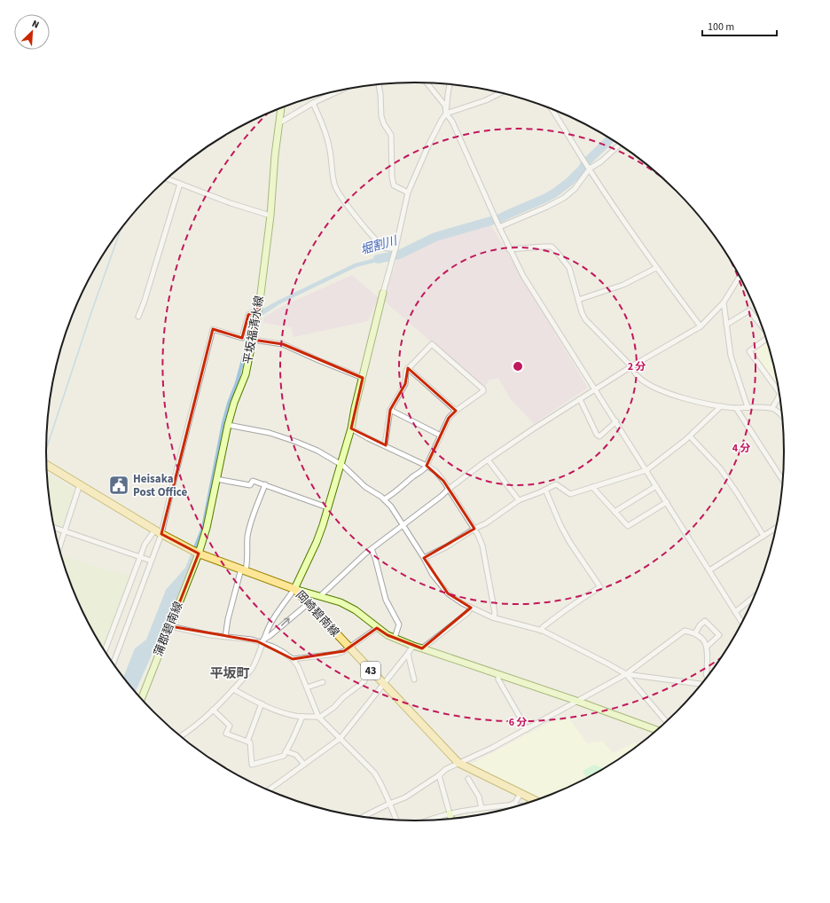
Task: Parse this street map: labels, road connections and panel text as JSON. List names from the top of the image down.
{
  "streets": {
    "main road": ["岡崎碧南線", "43"],
    "street": ["平坂福清水線", "蒲郡碧南線"]
  },
  "crossings": [
    ["平坂福清水線", "岡崎碧南線"],
    ["平坂福清水線", "蒲郡碧南線"],
    ["岡崎碧南線", "蒲郡碧南線"]
  ],
  "districts": ["平坂町"],
  "water": ["堀割川"],
  "places": {
    "public building": ["Heisaka Post Office"]
  },
  "scale_bar": "100 m",
  "north": "top right",
  "rings": ["2 分", "4 分", "6 分"]
}
